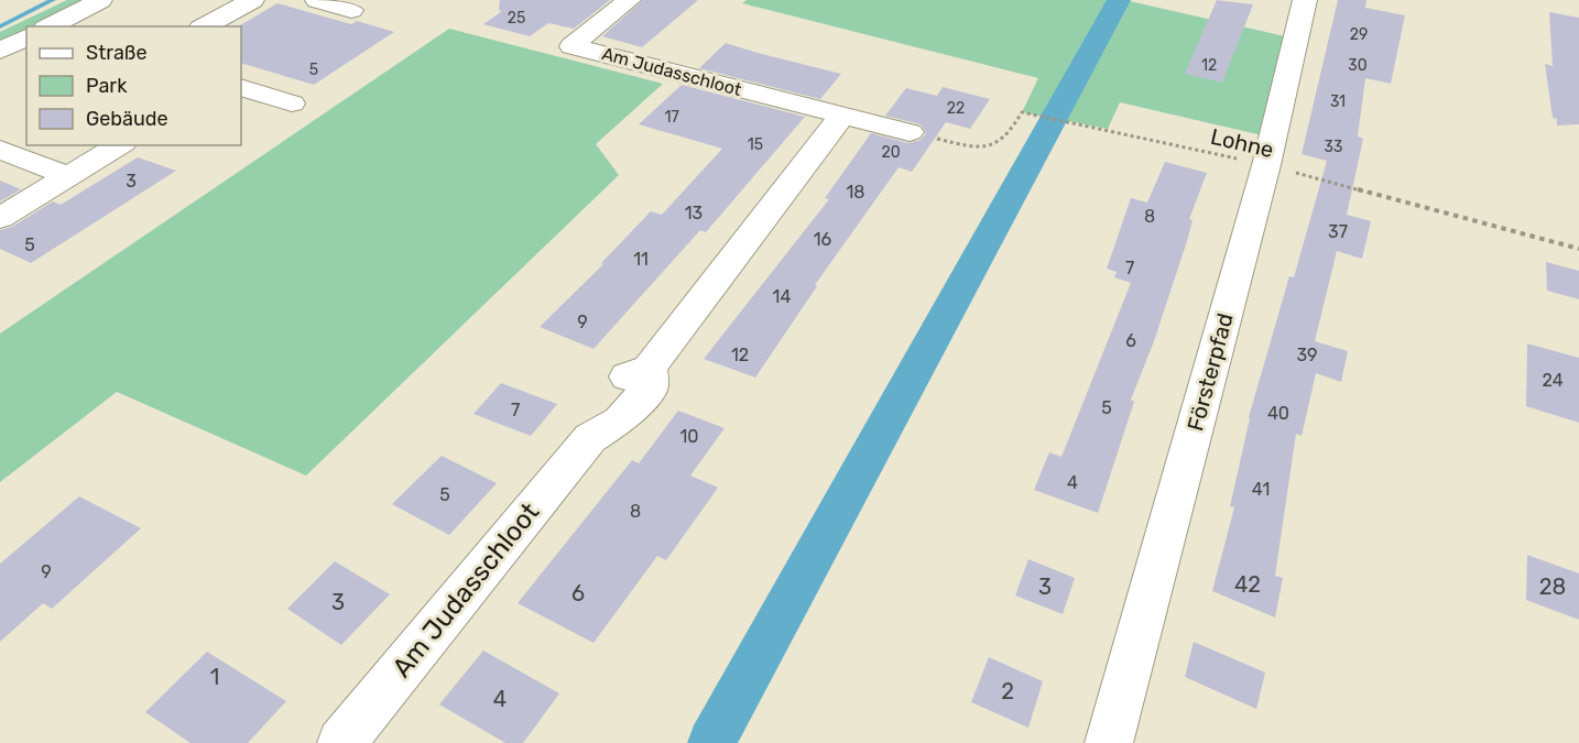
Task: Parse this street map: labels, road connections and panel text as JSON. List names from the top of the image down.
{
  "streets": {
    "street": ["Am Judasschloot", "Försterpfad"],
    "path": ["Lohne"]
  },
  "crossings": [
    ["Am Judasschloot", "Lohne"],
    ["Lohne", "Försterpfad"]
  ],
  "house_numbers": [
    "25",
    "29",
    "12",
    "30",
    "5",
    "31",
    "22",
    "17",
    "15",
    "33",
    "20",
    "3",
    "18",
    "13",
    "8",
    "37",
    "16",
    "5",
    "11",
    "7",
    "14",
    "9",
    "6",
    "12",
    "39",
    "24",
    "5",
    "7",
    "40",
    "10",
    "4",
    "41",
    "5",
    "8",
    "9",
    "42",
    "3",
    "28",
    "6",
    "3",
    "1",
    "2",
    "4"
  ],
  "legend": ["Straße", "Park", "Gebäude"]
}
